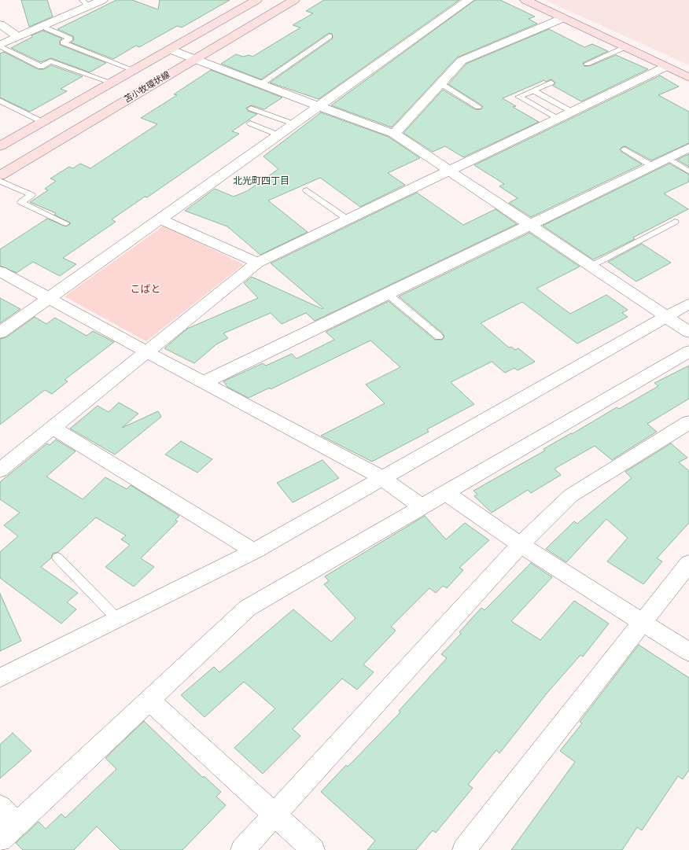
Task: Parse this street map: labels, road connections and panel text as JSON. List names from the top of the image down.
{
  "streets": {
    "main road": ["苫小牧環状線"]
  },
  "districts": ["北光町四丁目"],
  "parks": ["こばと"]
}
